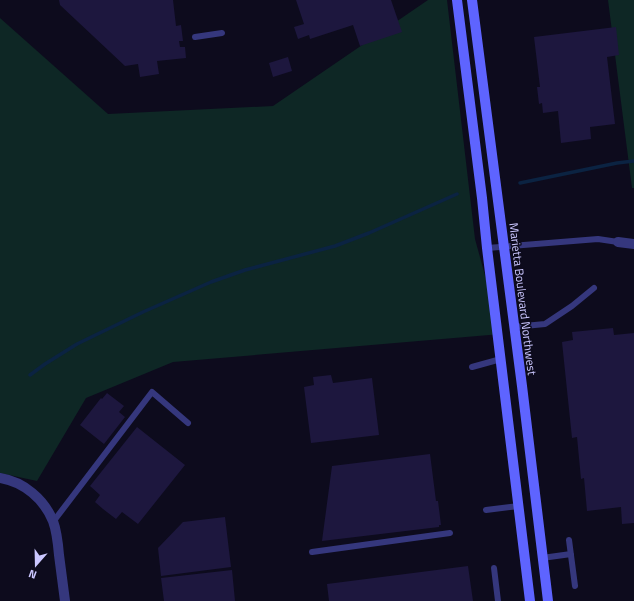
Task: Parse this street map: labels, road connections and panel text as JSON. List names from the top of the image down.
{
  "streets": {
    "main road": ["Marietta Boulevard Northwest"]
  },
  "north": "bottom"
}
